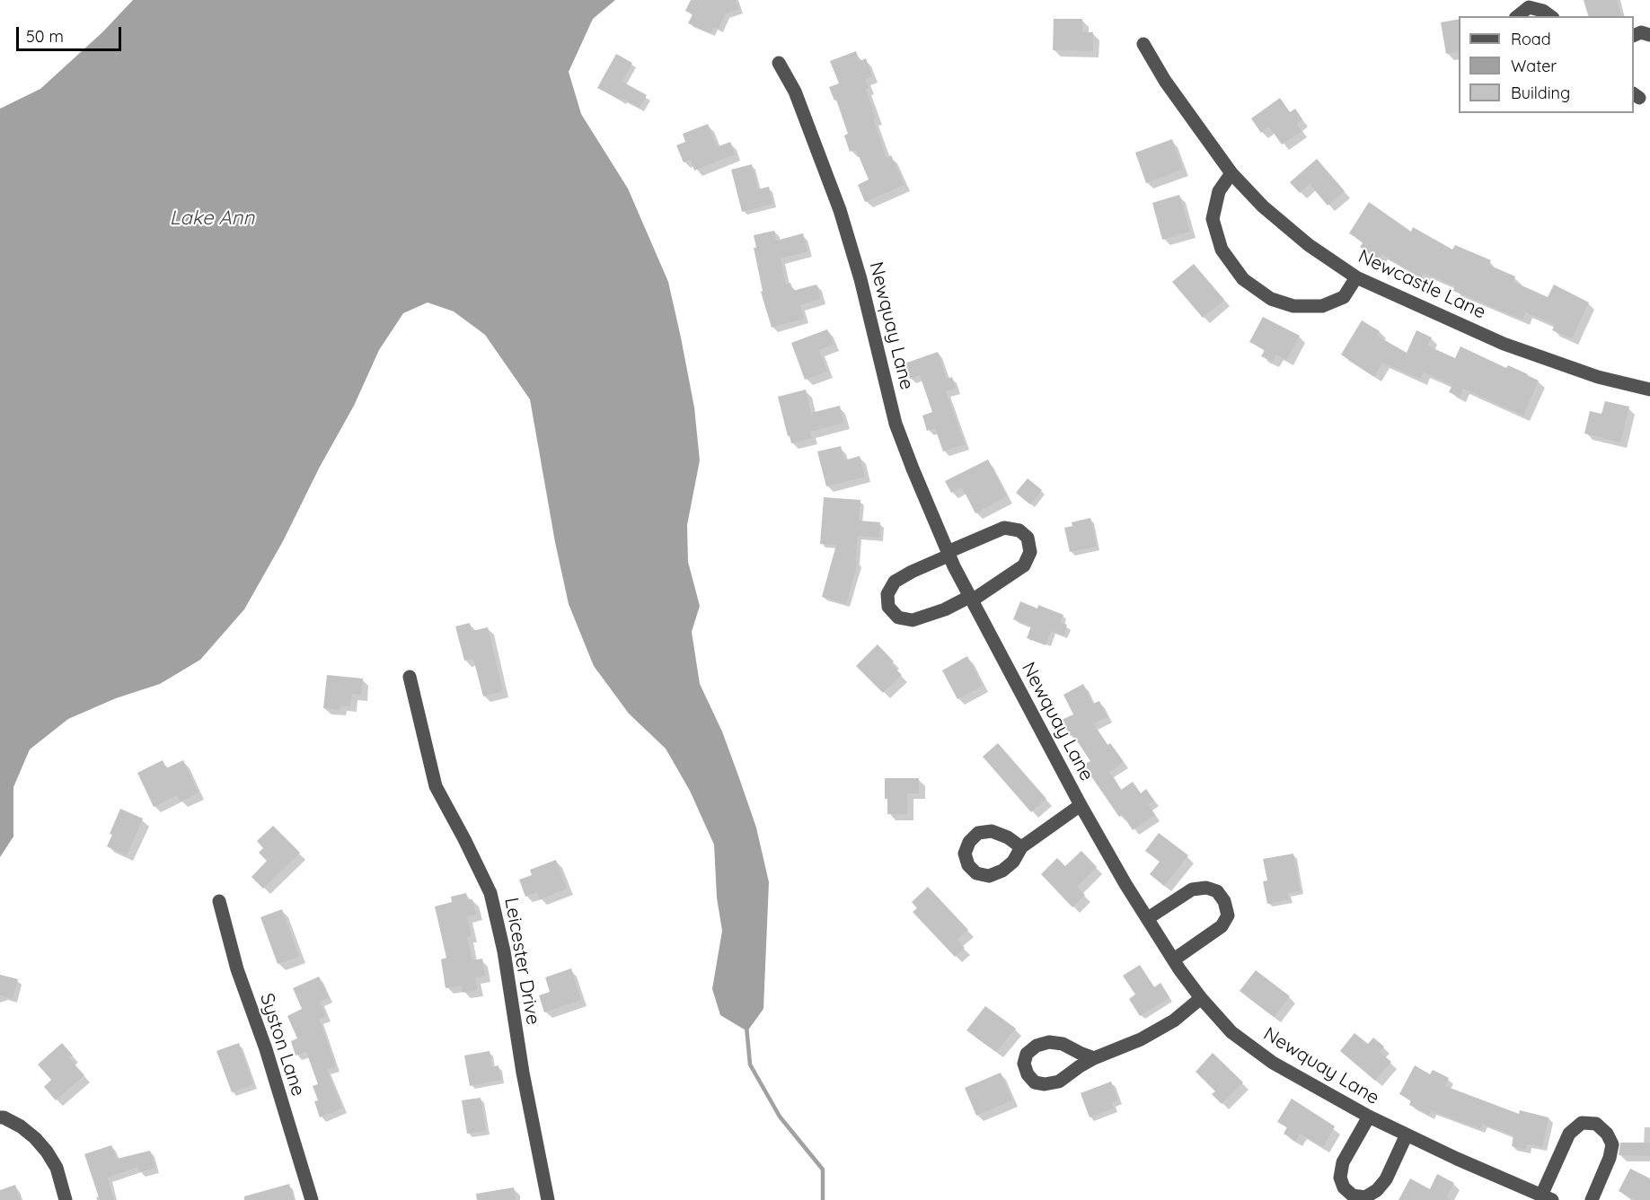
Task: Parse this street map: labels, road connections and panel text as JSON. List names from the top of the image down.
{
  "streets": {
    "street": [
      "Newcastle Lane",
      "Newquay Lane",
      "Leicester Drive",
      "Syston Lane"
    ]
  },
  "water": ["Lake Ann"],
  "legend": ["Road", "Water", "Building"],
  "scale_bar": "50 m"
}
